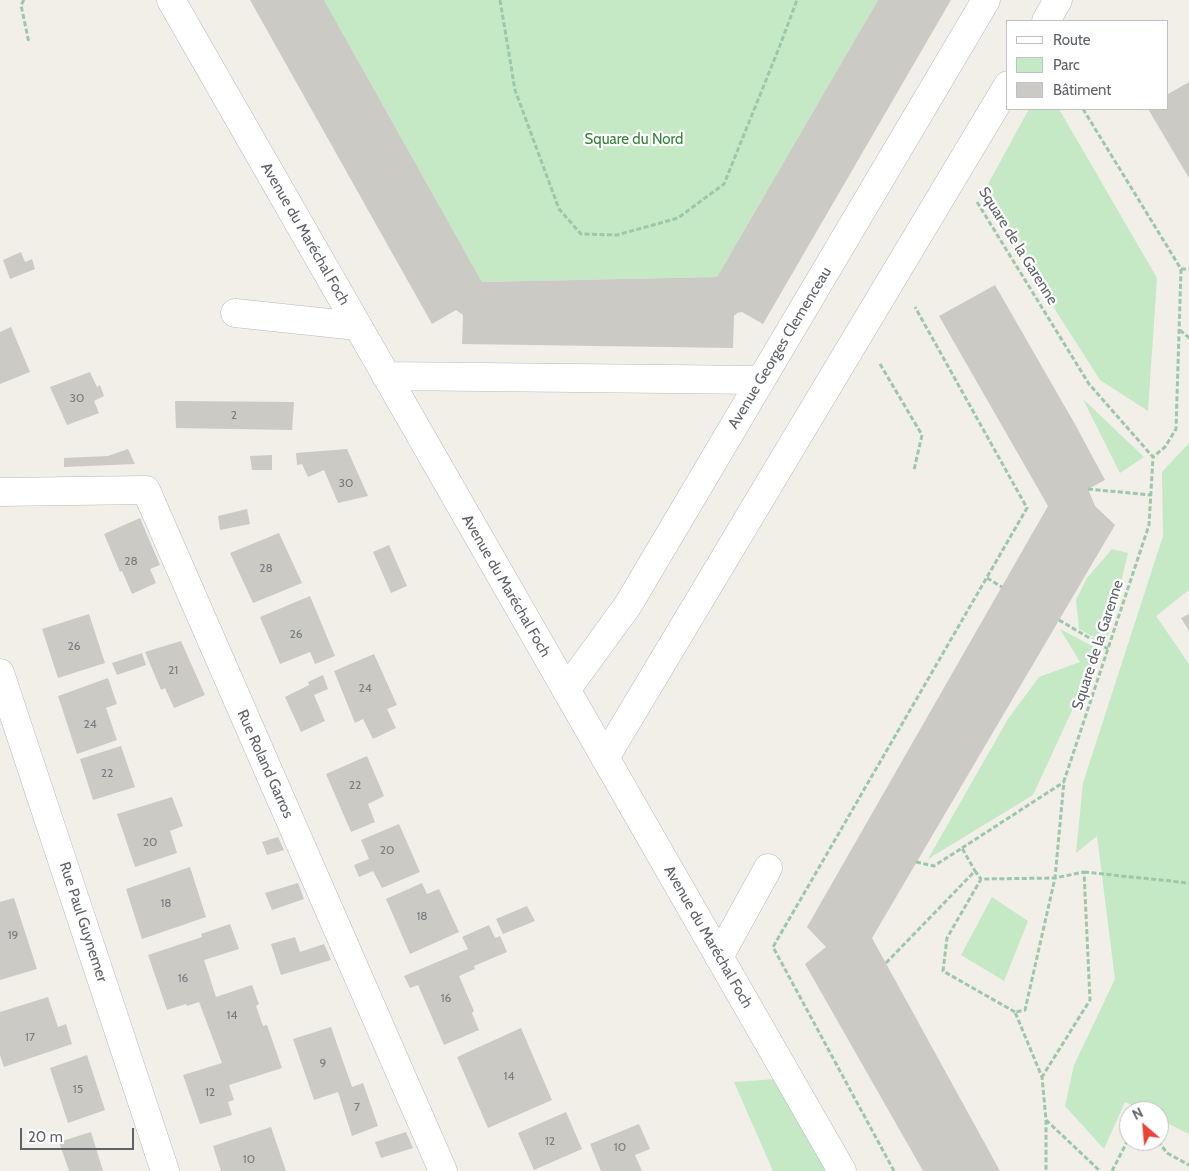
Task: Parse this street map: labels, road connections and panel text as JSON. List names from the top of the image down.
{
  "streets": {
    "street": [
      "Avenue du Maréchal Foch",
      "Avenue Georges Clemenceau",
      "Rue Roland Garros",
      "Rue Paul Guynemer"
    ],
    "path": ["Square de la Garenne"]
  },
  "crossings": [
    ["Avenue du Maréchal Foch", "Avenue Georges Clemenceau"]
  ],
  "parks": ["Square du Nord"],
  "house_numbers": [
    "30",
    "2",
    "30",
    "28",
    "28",
    "26",
    "26",
    "21",
    "24",
    "24",
    "22",
    "22",
    "20",
    "20",
    "18",
    "18",
    "19",
    "16",
    "16",
    "14",
    "17",
    "9",
    "14",
    "15",
    "12",
    "7",
    "12",
    "10",
    "10"
  ],
  "legend": ["Route", "Parc", "Bâtiment"],
  "scale_bar": "20 m",
  "north": "top left"
}
